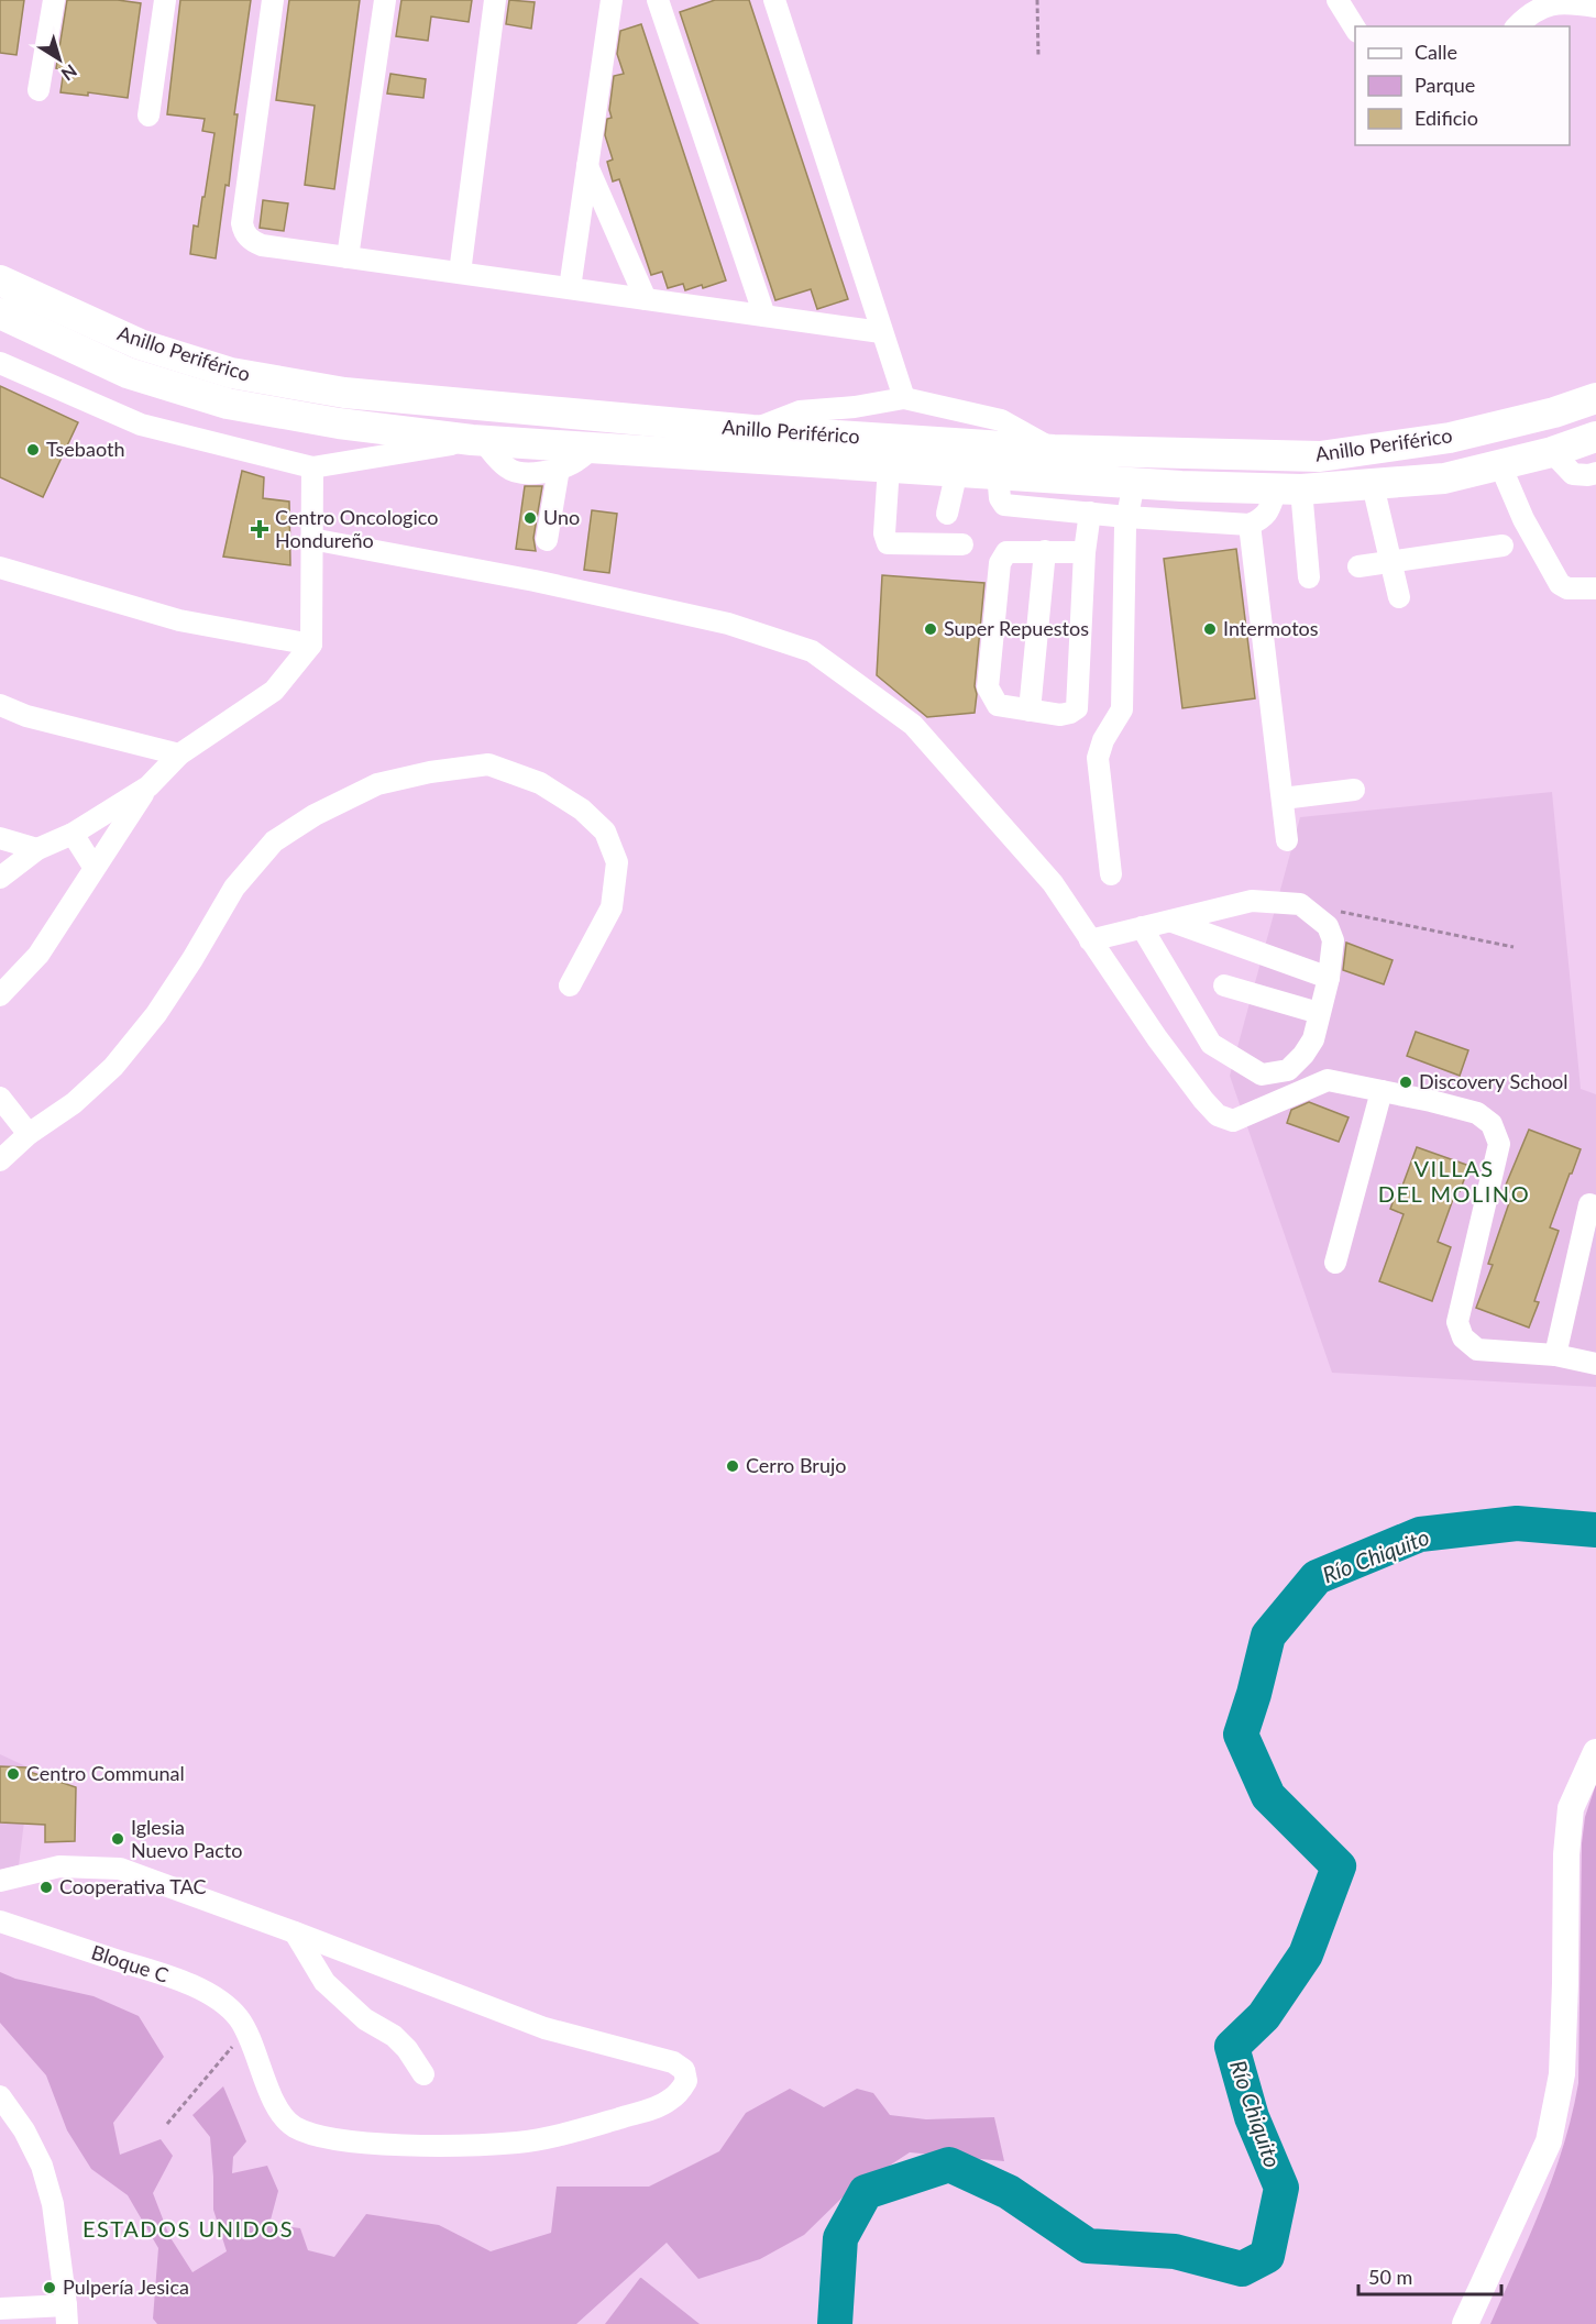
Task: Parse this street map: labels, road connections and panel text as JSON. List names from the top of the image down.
{
  "streets": {
    "highway": ["Anillo Periférico"],
    "street": ["Bloque C"]
  },
  "districts": ["VILLAS DEL MOLINO", "ESTADOS UNIDOS"],
  "water": ["Río Chiquito"],
  "places": {
    "other": [
      "Tsebaoth",
      "Uno",
      "Super Repuestos",
      "Intermotos",
      "Discovery School",
      "Cerro Brujo",
      "Centro Communal",
      "Iglesia Nuevo Pacto",
      "Cooperativa TAC",
      "Pulpería Jesica"
    ],
    "health": ["Centro Oncologico Hondureño"]
  },
  "legend": ["Calle", "Parque", "Edificio"],
  "scale_bar": "50 m",
  "north": "bottom right"
}
